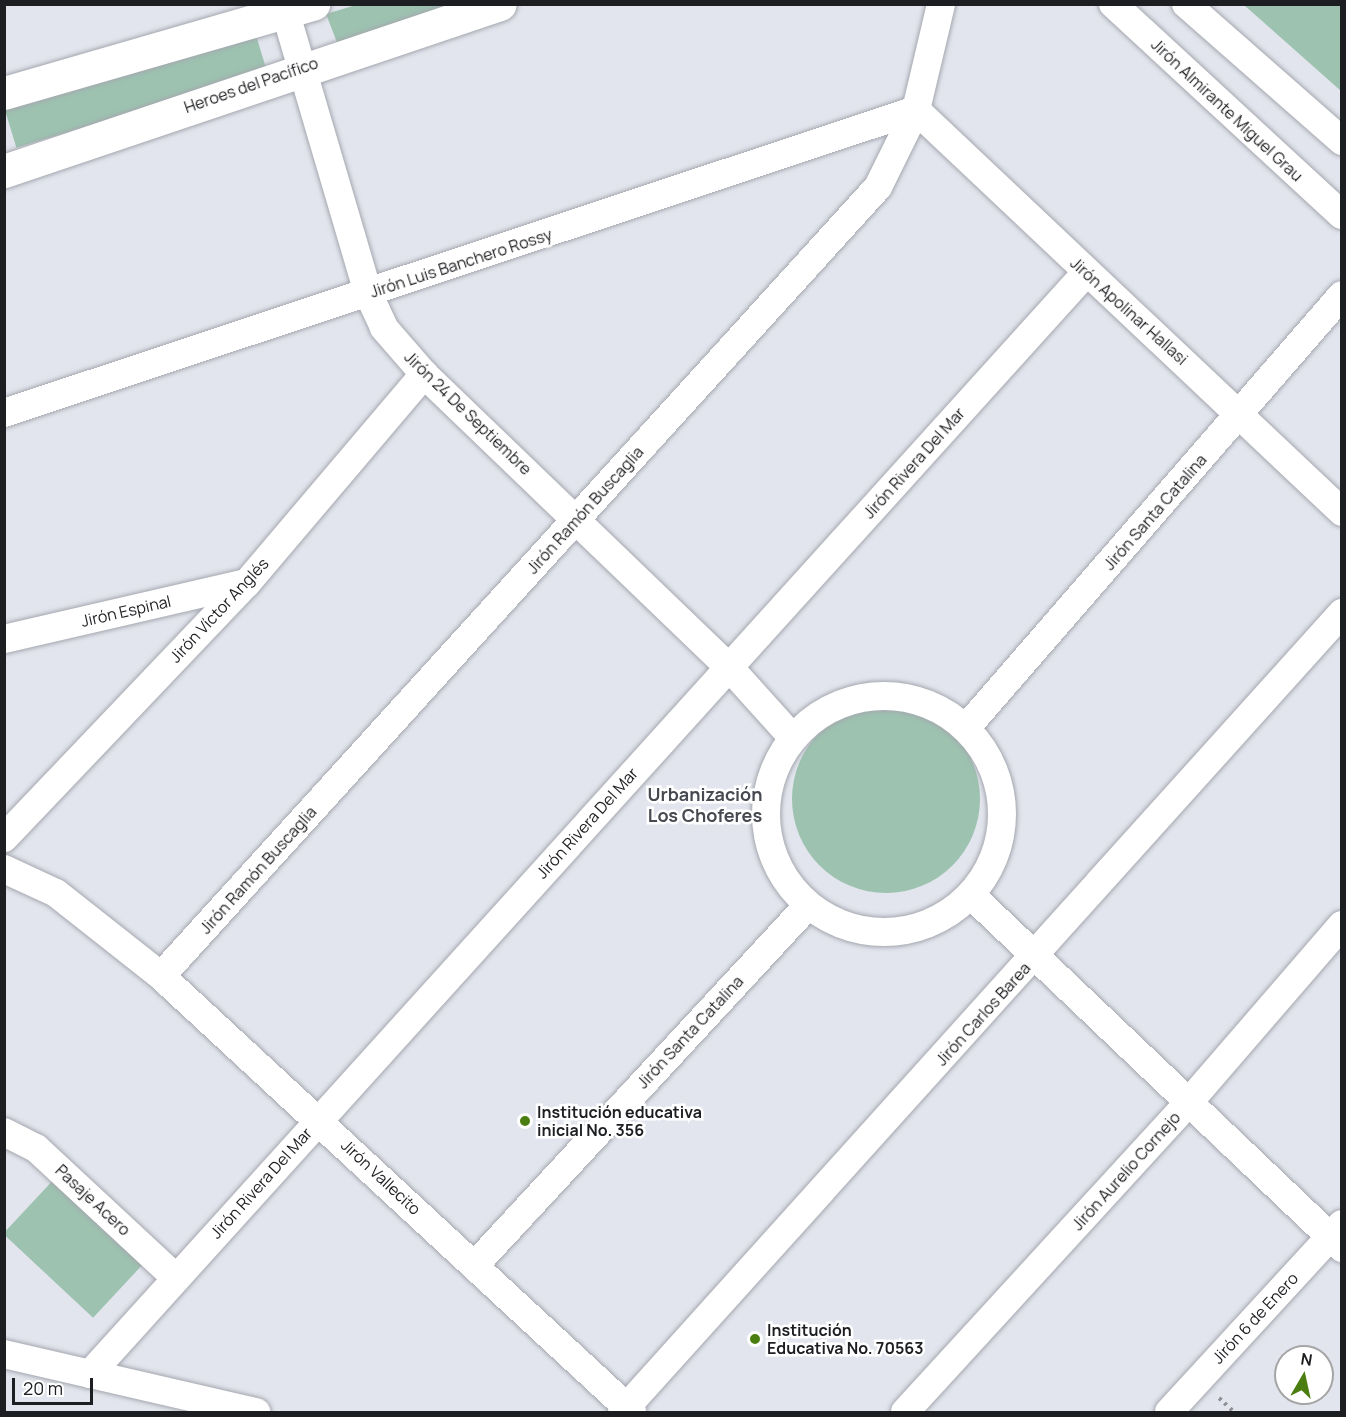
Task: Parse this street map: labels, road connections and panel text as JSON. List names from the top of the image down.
{
  "streets": {
    "street": [
      "Heroes del Pacífico",
      "Jirón Almirante Miguel Grau",
      "Jirón Luis Banchero Rossy",
      "Jirón Apolinar Hallasi",
      "Jirón 24 De Septiembre",
      "Jirón Rivera Del Mar",
      "Jirón Ramón Buscaglia",
      "Jirón Santa Catalina",
      "Jirón Víctor Anglés",
      "Jirón Espinal",
      "Jirón Carlos Barea",
      "Jirón Aurelio Cornejo",
      "Jirón Vallecito",
      "Pasaje Acero",
      "Jirón 6 de Enero"
    ]
  },
  "crossings": [
    ["Heroes del Pacífico", "Jirón 24 De Septiembre"],
    ["Jirón Luis Banchero Rossy", "Jirón Apolinar Hallasi"],
    ["Jirón Luis Banchero Rossy", "Jirón 24 De Septiembre"],
    ["Jirón Luis Banchero Rossy", "Jirón Ramón Buscaglia"],
    ["Jirón Apolinar Hallasi", "Jirón Rivera Del Mar"],
    ["Jirón Apolinar Hallasi", "Jirón Ramón Buscaglia"],
    ["Jirón Apolinar Hallasi", "Jirón Santa Catalina"],
    ["Jirón 24 De Septiembre", "Jirón Rivera Del Mar"],
    ["Jirón 24 De Septiembre", "Jirón Ramón Buscaglia"],
    ["Jirón 24 De Septiembre", "Jirón Víctor Anglés"],
    ["Jirón Rivera Del Mar", "Jirón Vallecito"],
    ["Jirón Rivera Del Mar", "Pasaje Acero"],
    ["Jirón Ramón Buscaglia", "Jirón Vallecito"],
    ["Jirón Santa Catalina", "Jirón Vallecito"],
    ["Jirón Víctor Anglés", "Jirón Espinal"],
    ["Jirón Carlos Barea", "Jirón Vallecito"]
  ],
  "districts": ["Urbanización Los Choferes"],
  "places": ["Institución educativa inicial No. 356", "Institución Educativa No. 70563"],
  "scale_bar": "20 m",
  "north": "top"
}
